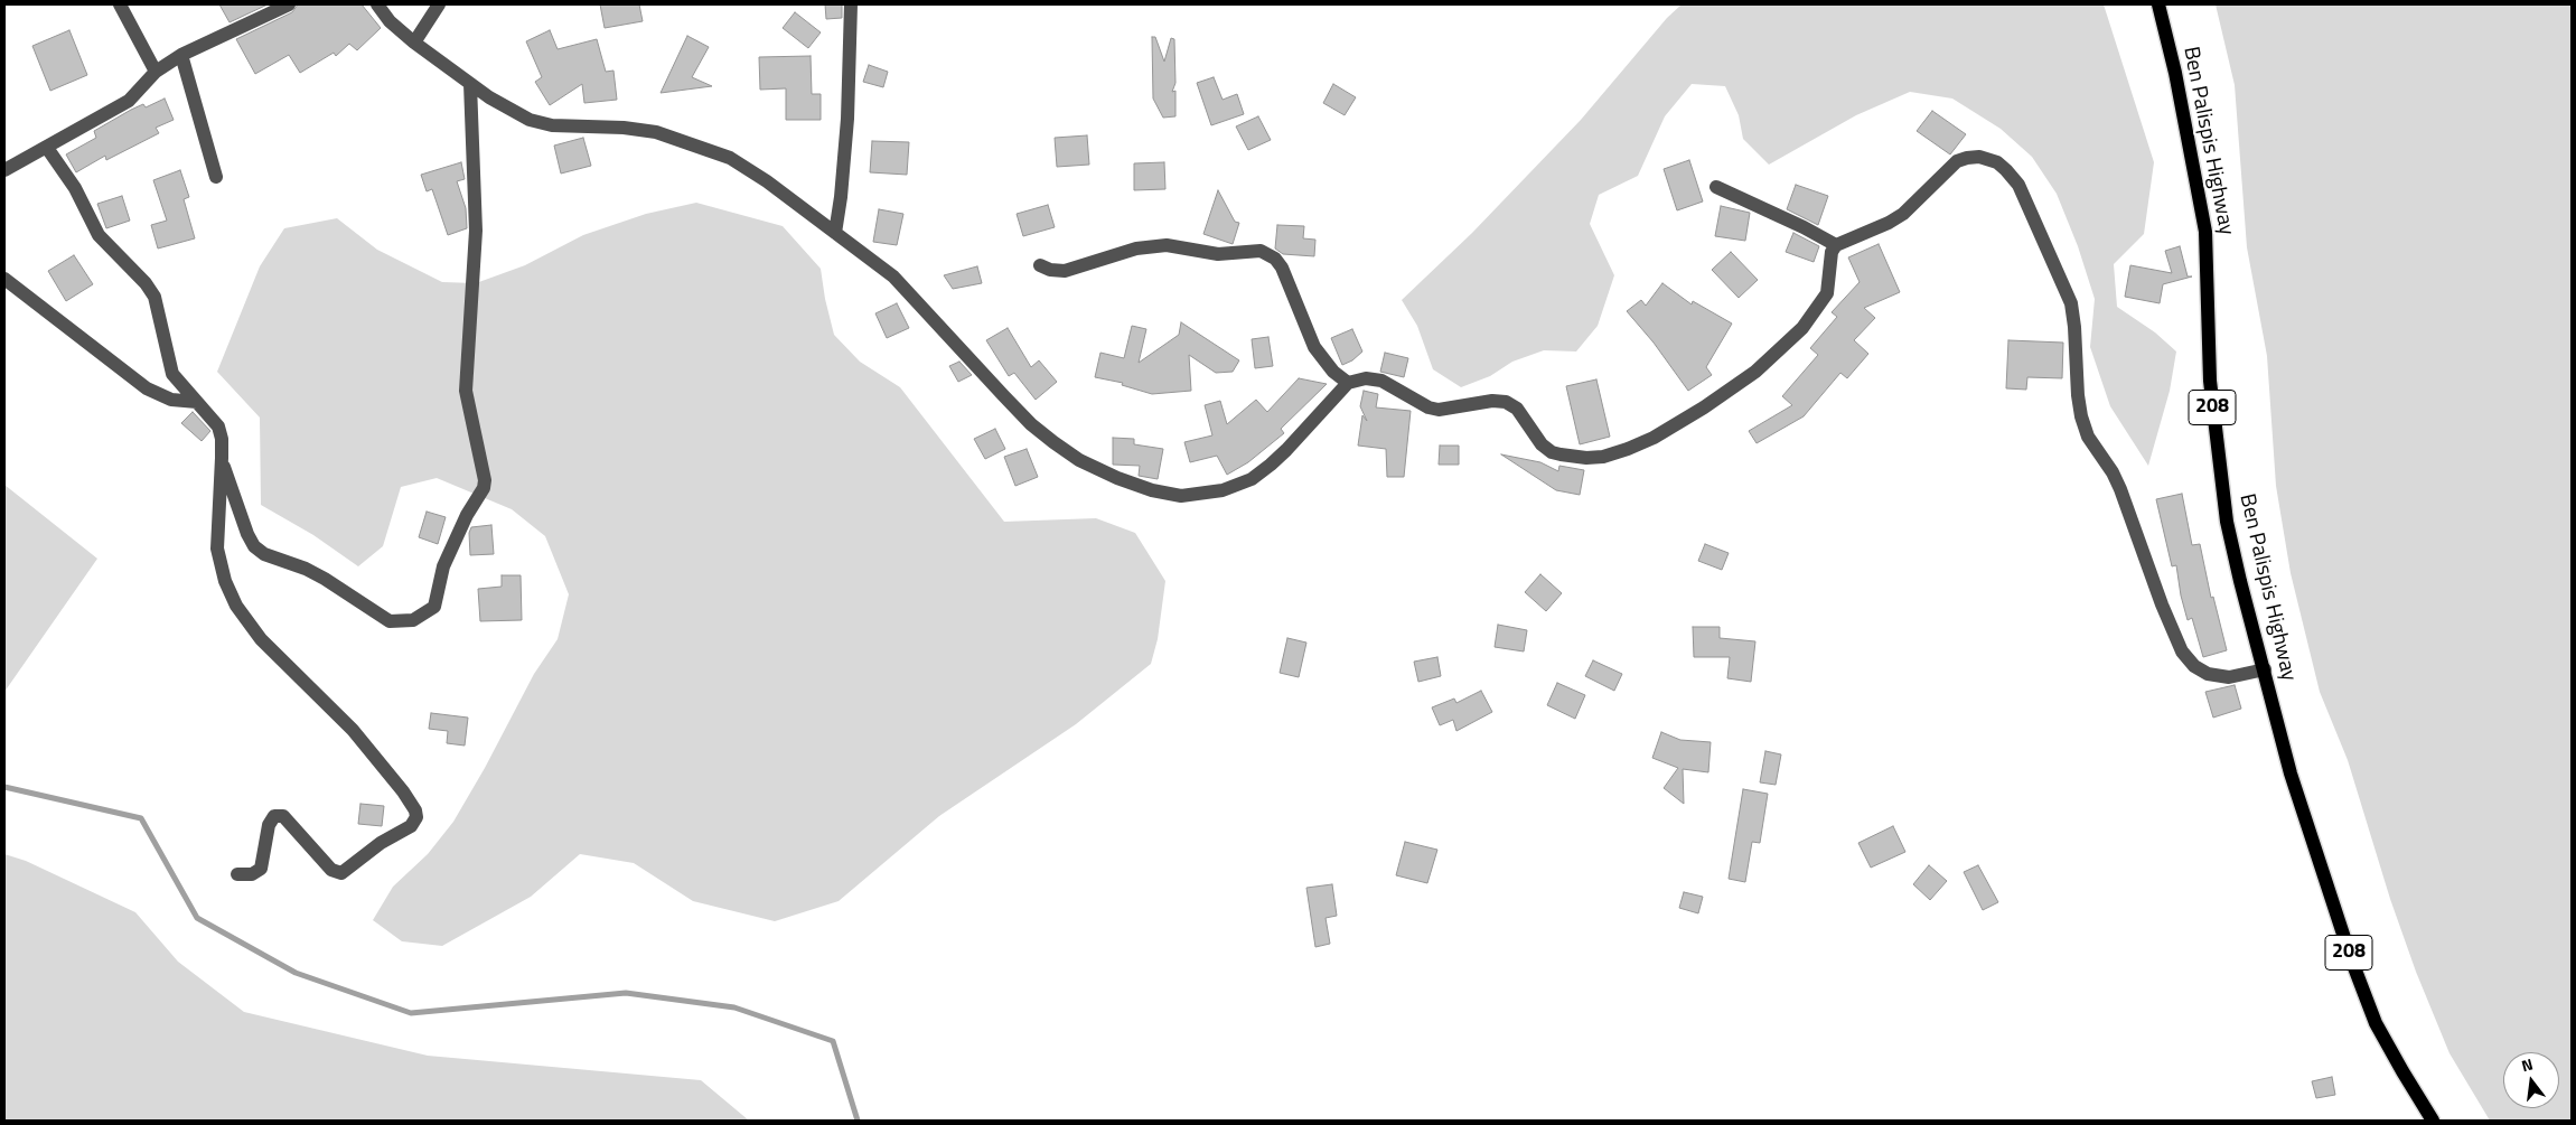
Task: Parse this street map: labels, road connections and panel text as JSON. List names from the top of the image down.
{
  "streets": {
    "main road": ["Ben Palispis Highway", "208"]
  },
  "north": "top"
}
